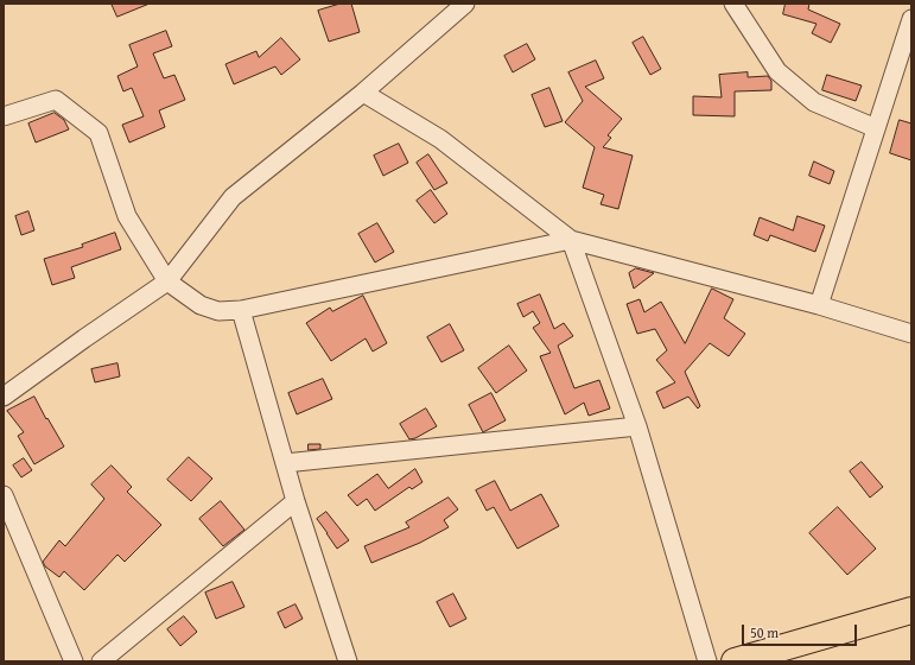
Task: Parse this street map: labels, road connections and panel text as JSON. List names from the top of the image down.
{
  "scale_bar": "50 m"
}
